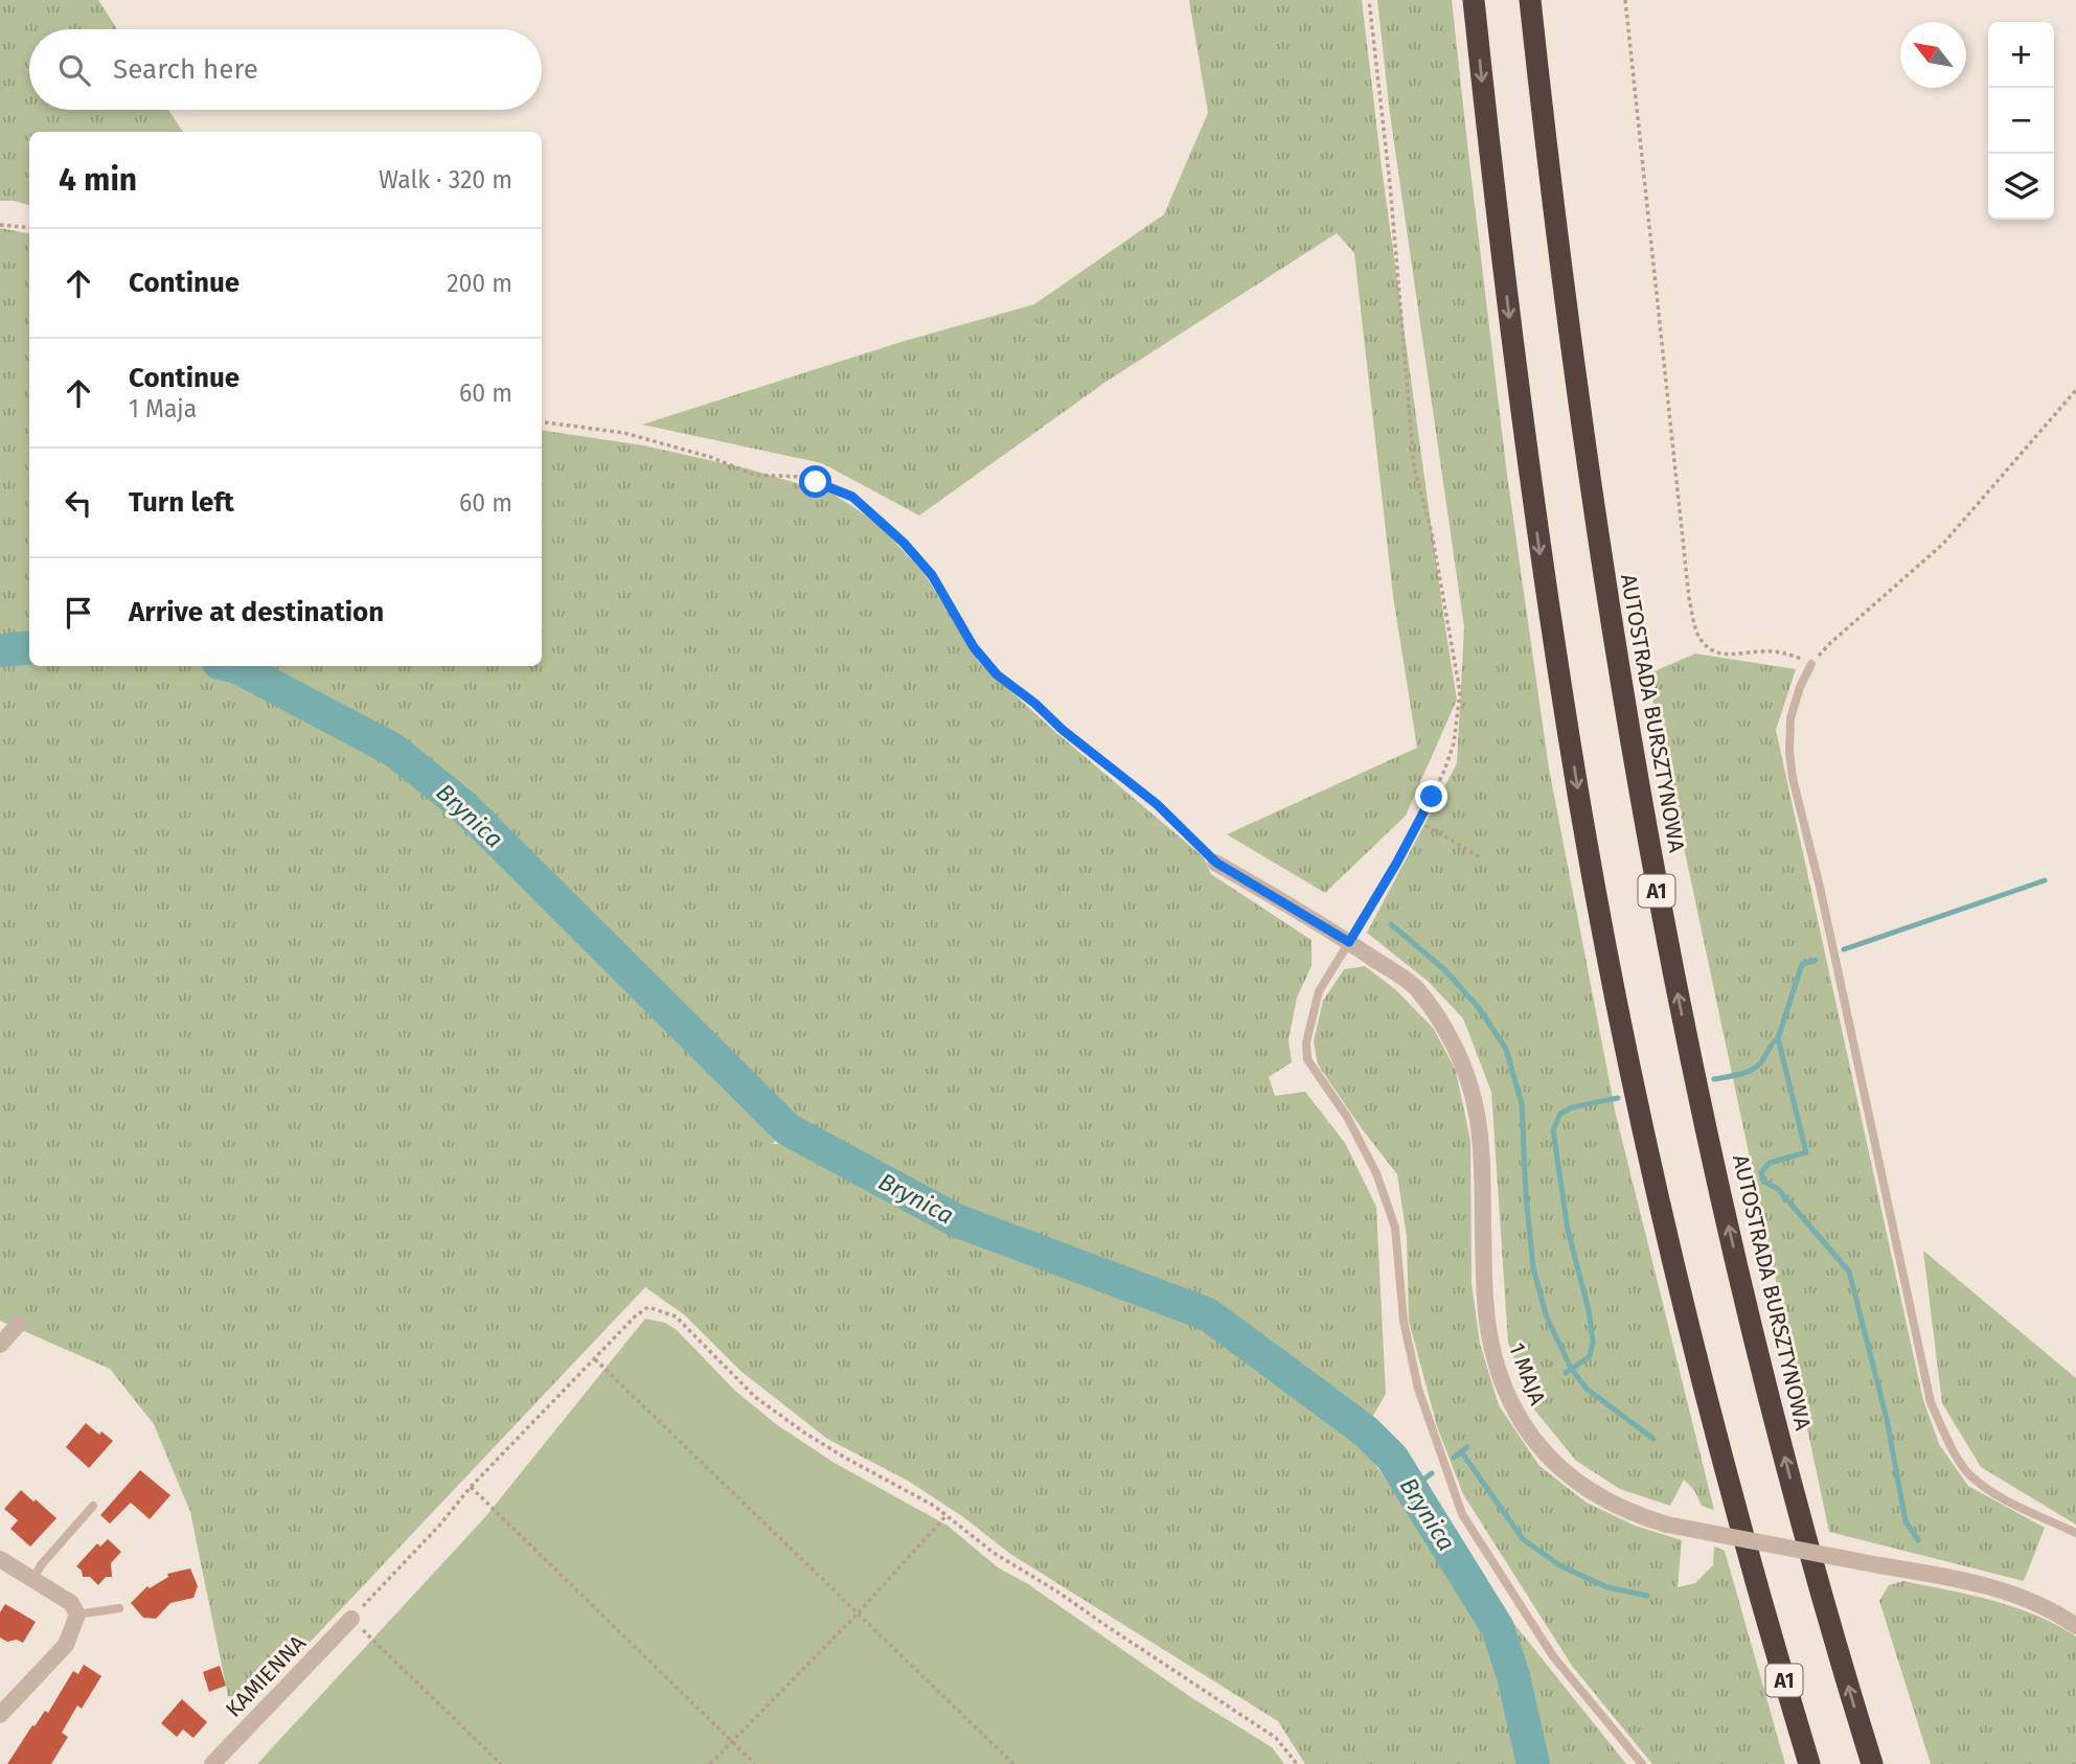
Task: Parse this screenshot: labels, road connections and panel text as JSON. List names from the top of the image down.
{
  "streets": {
    "highway": ["AUTOSTRADA BURSZTYNOWA", "A1"],
    "street": ["1 MAJA", "KAMIENNA"]
  },
  "water": ["Brynica"],
  "north": "top left",
  "page": {
    "map_buttons": ["+", "−"],
    "search": "Search here",
    "heading": ["4 min", "Walk · 320 m"],
    "list": [
      ["Continue", "200 m"],
      ["Continue", "1 Maja", "60 m"],
      ["Turn left", "60 m"],
      "Arrive at destination"
    ]
  }
}
